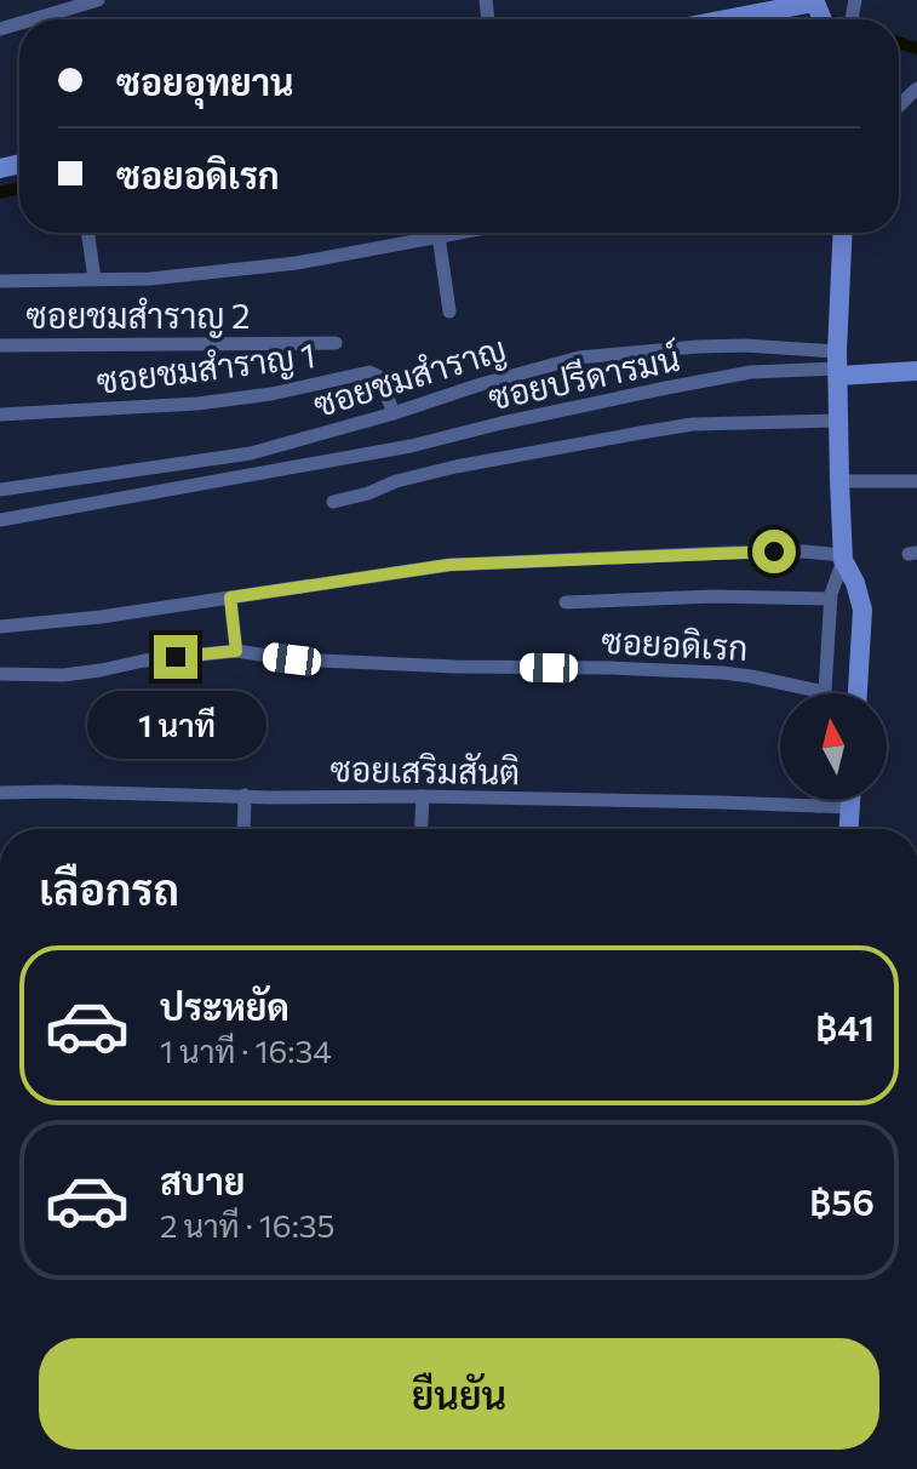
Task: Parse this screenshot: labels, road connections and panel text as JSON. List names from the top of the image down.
{
  "streets": {
    "street": [
      "ซอยชมสำราญ 2",
      "ซอยชมสำราญ 1",
      "ซอยชมสำราญ",
      "ซอยปรีดารมน์",
      "ซอยอดิเรก",
      "ซอยเสริมสันติ"
    ]
  },
  "crossings": [
    ["ซอยชมสำราญ 1", "ซอยชมสำราญ"],
    ["ซอยชมสำราญ", "ซอยปรีดารมน์"]
  ],
  "north": "top",
  "page": {
    "banner": ["ซอยอุทยาน", "ซอยอดิเรก"],
    "bubble": "1 นาที",
    "heading": "เลือกรถ",
    "list": [
      {
        "name": "ประหยัด",
        "note": "1 นาที · 16:34",
        "value": "฿41"
      },
      {
        "name": "สบาย",
        "note": "2 นาที · 16:35",
        "value": "฿56"
      }
    ],
    "buttons": "ยืนยัน"
  }
}
